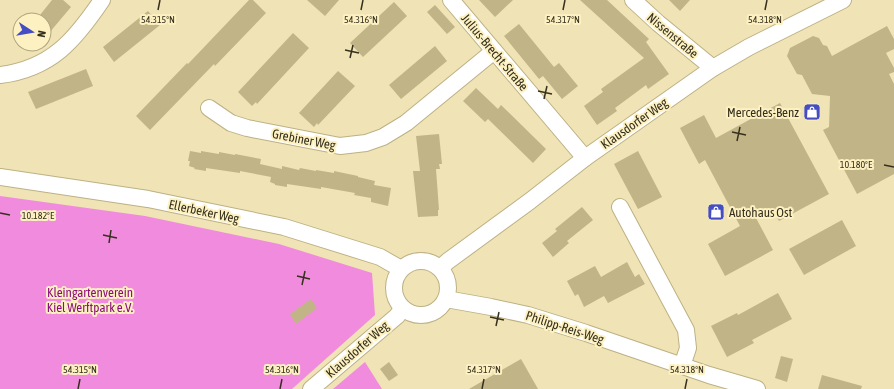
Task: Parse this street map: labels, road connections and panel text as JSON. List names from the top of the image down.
{
  "streets": {
    "street": [
      "Nissenstraße",
      "Julius-Brecht-Straße",
      "Klausdorfer Weg",
      "Grebiner Weg",
      "Ellerbeker Weg",
      "Philipp-Reis-Weg"
    ]
  },
  "crossings": [
    ["Nissenstraße", "Klausdorfer Weg"],
    ["Julius-Brecht-Straße", "Klausdorfer Weg"],
    ["Julius-Brecht-Straße", "Grebiner Weg"],
    ["Klausdorfer Weg", "Ellerbeker Weg"],
    ["Klausdorfer Weg", "Philipp-Reis-Weg"],
    ["Ellerbeker Weg", "Philipp-Reis-Weg"]
  ],
  "parks": ["Kleingartenverein Kiel Werftpark e.V."],
  "places": {
    "shop": ["Mercedes-Benz", "Autohaus Ost"]
  },
  "north": "right",
  "coordinates": [
    "54.315°N",
    "54.316°N",
    "54.317°N",
    "54.318°N",
    "10.180°E",
    "10.182°E"
  ]
}
